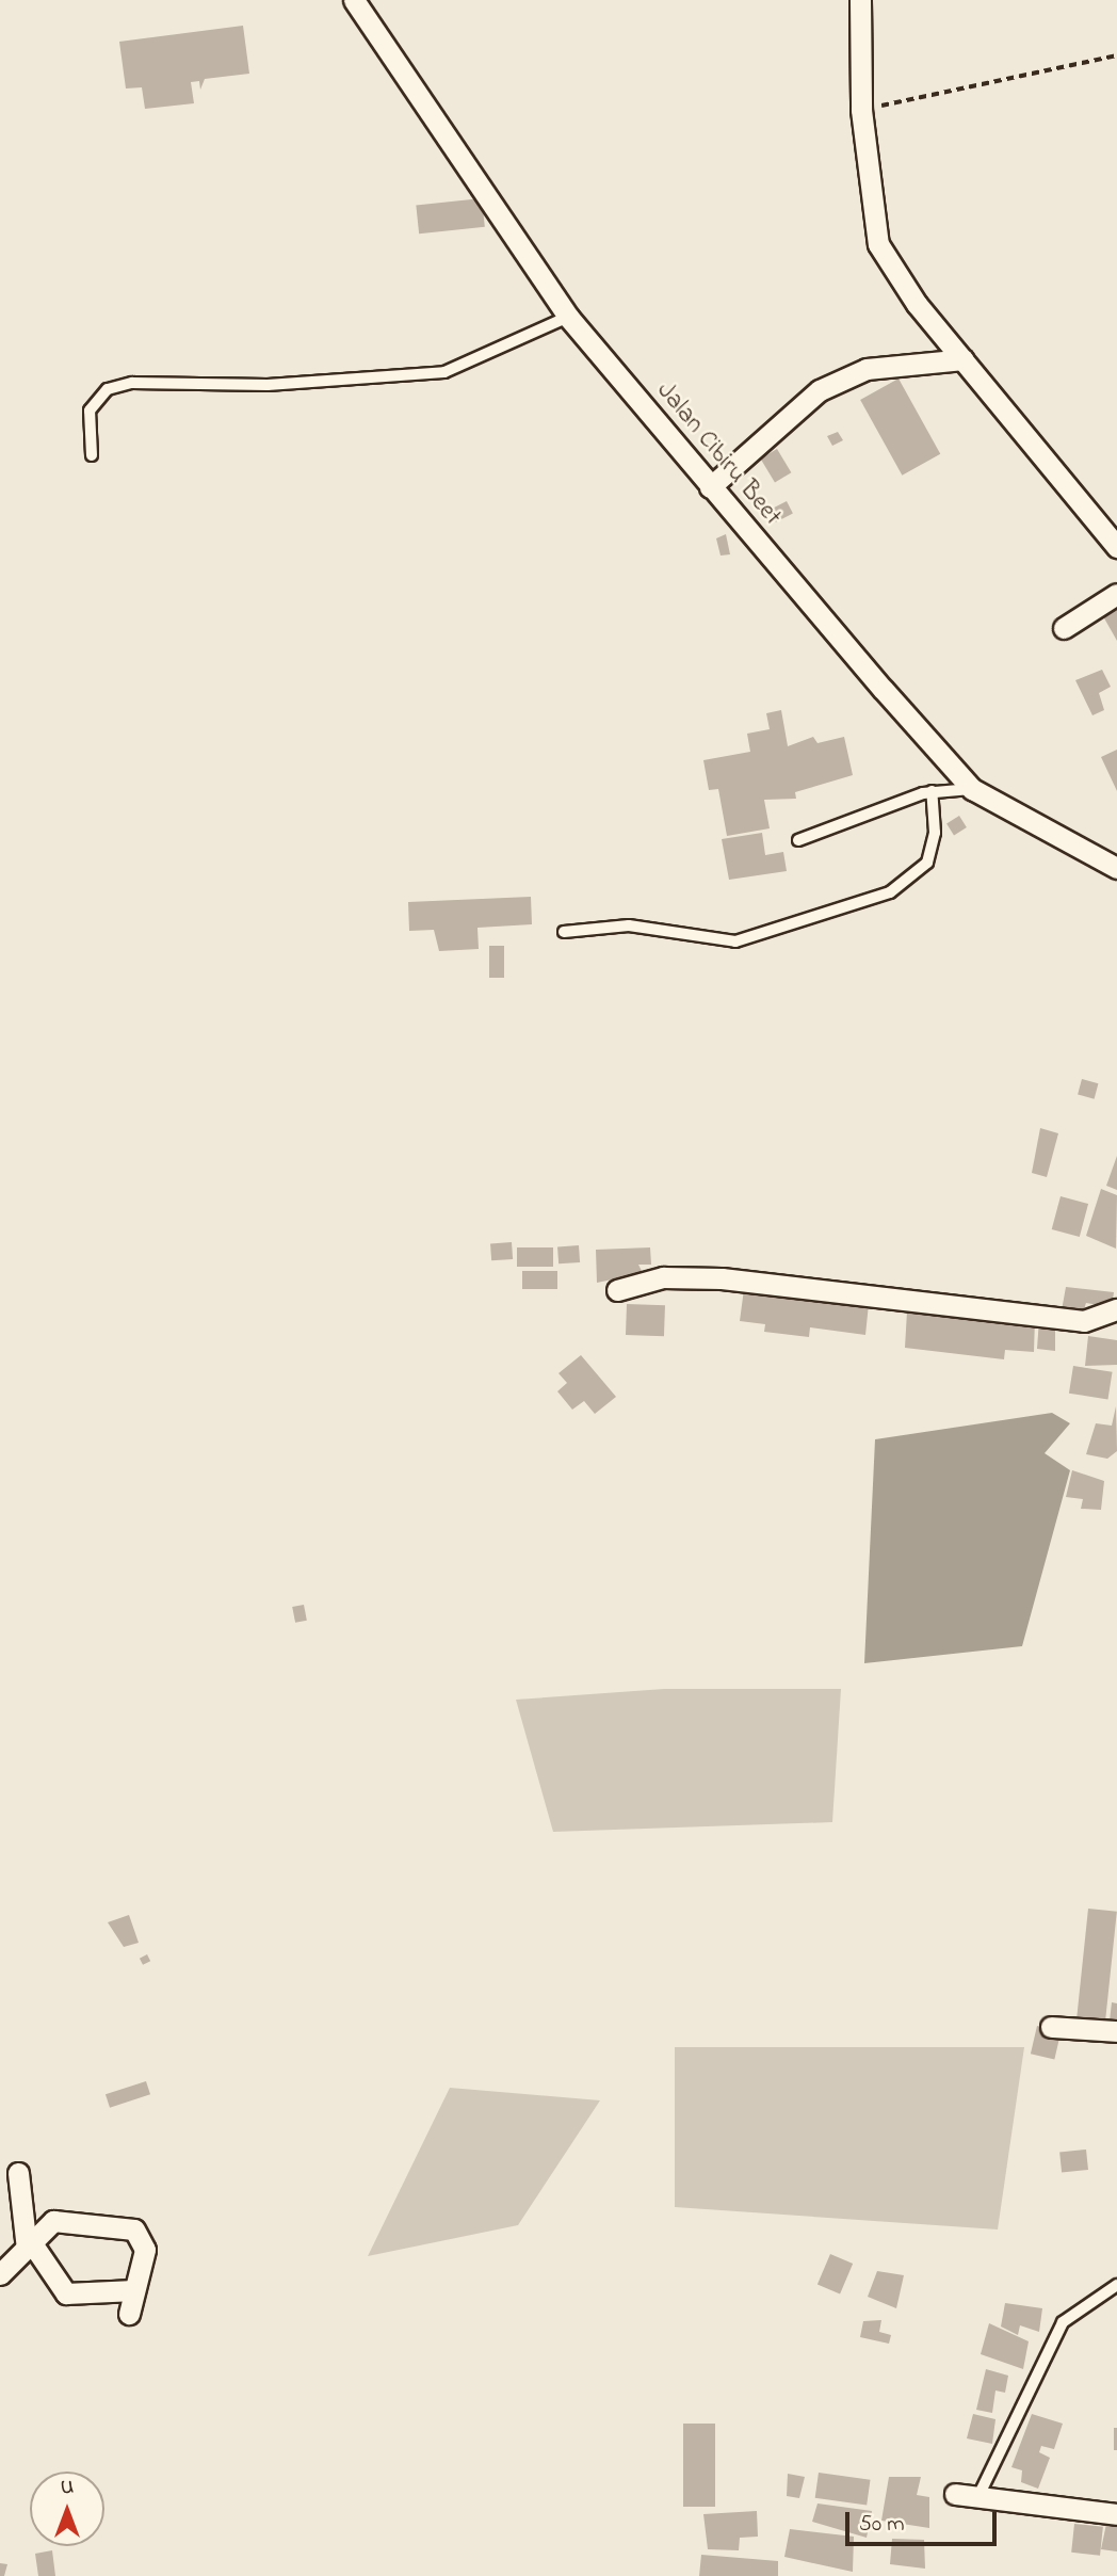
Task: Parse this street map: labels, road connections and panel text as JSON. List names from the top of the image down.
{
  "streets": {
    "street": ["Jalan Cibiru Beet"]
  },
  "scale_bar": "50 m",
  "north": "top"
}
